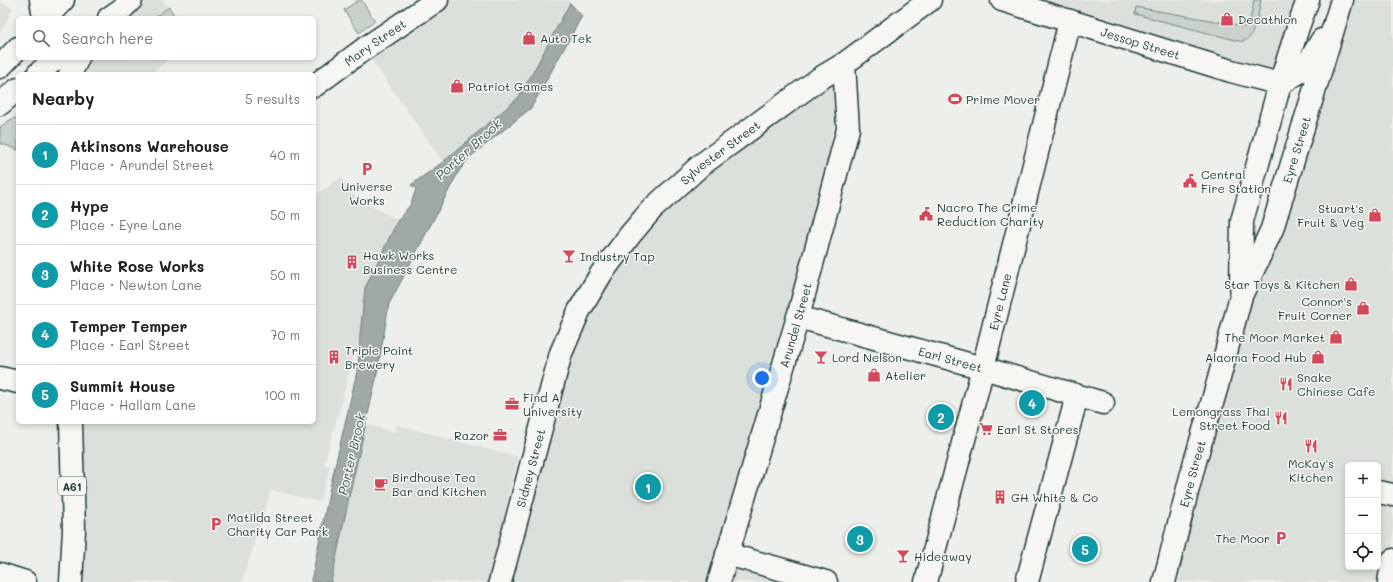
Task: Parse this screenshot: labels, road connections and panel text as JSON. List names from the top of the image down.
{
  "streets": {
    "main road": [
      "Mary Street",
      "Jessop Street",
      "Eyre Street",
      "Sylvester Street",
      "Eyre Lane",
      "Arundel Street",
      "Earl Street",
      "Sidney Street",
      "A61"
    ]
  },
  "crossings": [
    ["Jessop Street", "Eyre Street"],
    ["Jessop Street", "Eyre Lane"],
    ["Sylvester Street", "Arundel Street"],
    ["Sylvester Street", "Sidney Street"],
    ["Eyre Lane", "Earl Street"],
    ["Arundel Street", "Earl Street"]
  ],
  "water": ["Porter Brook"],
  "places": {
    "shop": [
      "Decathlon",
      "Auto Tek",
      "Patriot Games",
      "Stuart's Fruit & Veg",
      "Star Toys & Kitchen",
      "Connor's Fruit Corner",
      "The Moor Market",
      "Alaoma Food Hub",
      "Atelier"
    ],
    "sports": ["Prime Mover"],
    "parking": ["Universe Works", "Matilda Street Charity Car Park", "The Moor"],
    "public building": ["Central Fire Station", "Nacro The Crime Reduction Charity"],
    "bar": ["Industry Tap", "Lord Nelson", "Hideaway"],
    "building": ["Hawk Works Business Centre", "Triple Point Brewery", "GH White & Co"],
    "restaurant": ["Snake Chinese Cafe", "Lemongrass Thai Street Food", "McKay's Kitchen"],
    "office": ["Find A University", "Razor"],
    "supermarket": ["Earl St Stores"],
    "cafe": ["Birdhouse Tea Bar and Kitchen"]
  },
  "page": {
    "search": "Search here",
    "heading": ["Nearby", "5 results"],
    "list": [
      {
        "mark": "1",
        "name": "Atkinsons Warehouse",
        "note": "Place · Arundel Street",
        "value": "40 m"
      },
      {
        "mark": "2",
        "name": "Hype",
        "note": "Place · Eyre Lane",
        "value": "50 m"
      },
      {
        "mark": "3",
        "name": "White Rose Works",
        "note": "Place · Newton Lane",
        "value": "50 m"
      },
      {
        "mark": "4",
        "name": "Temper Temper",
        "note": "Place · Earl Street",
        "value": "70 m"
      },
      {
        "mark": "5",
        "name": "Summit House",
        "note": "Place · Hallam Lane",
        "value": "100 m"
      }
    ],
    "pins": [
      "4",
      "2",
      "1",
      "3",
      "5"
    ],
    "map_buttons": ["+", "−"]
  }
}
